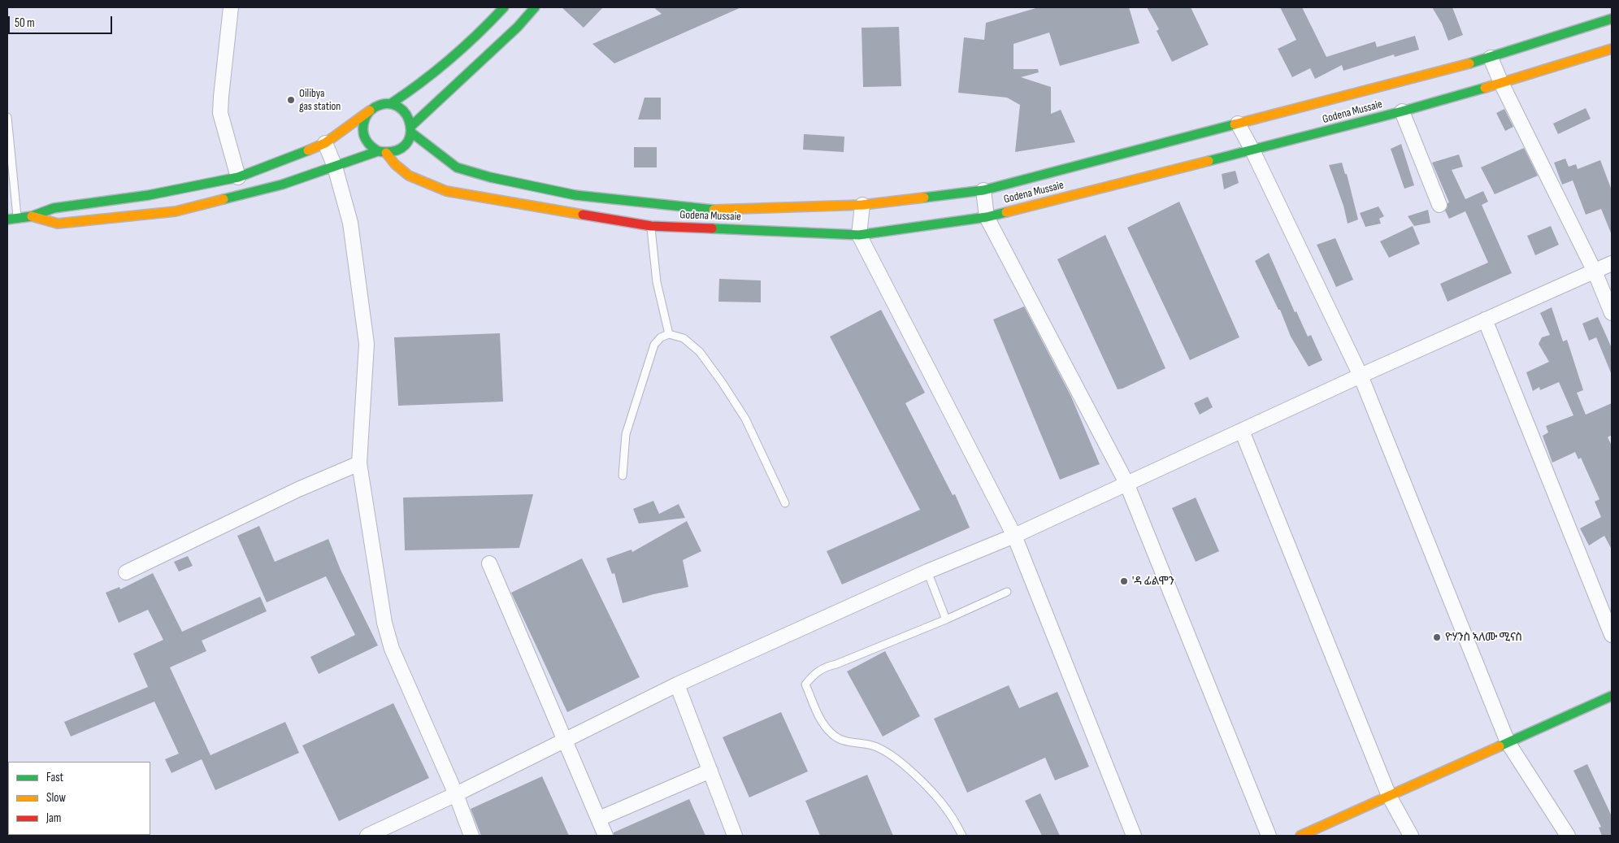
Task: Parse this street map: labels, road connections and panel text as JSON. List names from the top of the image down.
{
  "streets": {
    "street": ["Godena Mussaie"]
  },
  "places": ["Oilibya gas station", "'ዳ ፊልሞን", "ዮሃንስ ኣለሙ ሚናስ"],
  "legend": ["Fast", "Slow", "Jam"],
  "scale_bar": "50 m"
}
